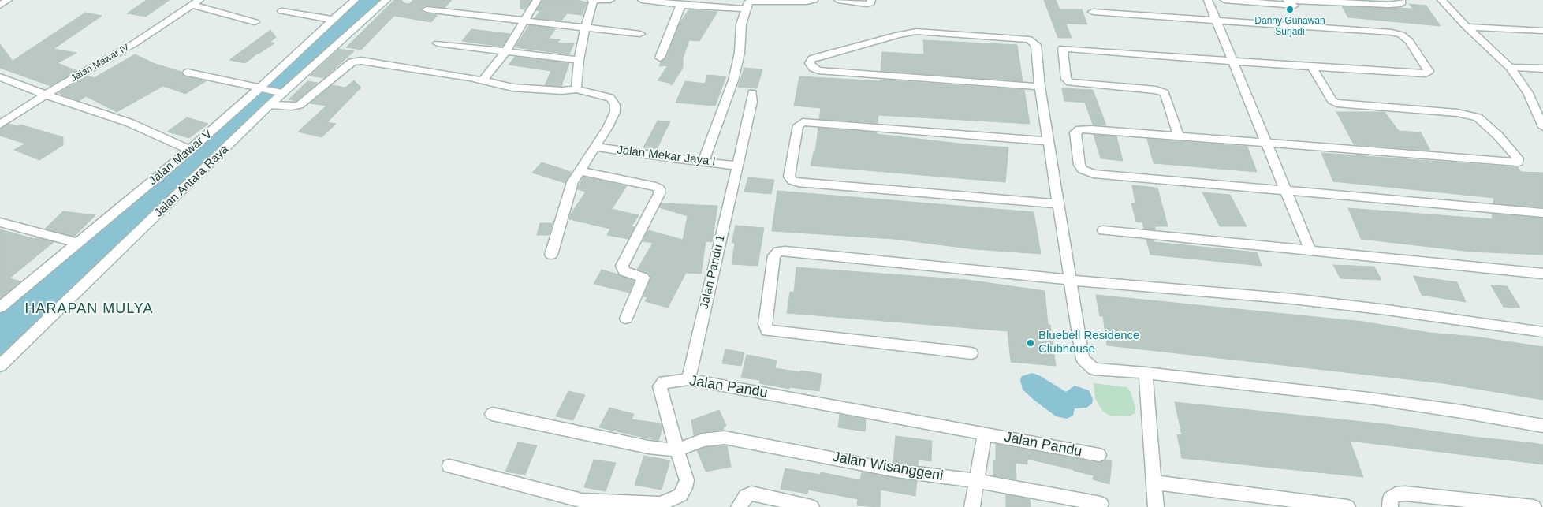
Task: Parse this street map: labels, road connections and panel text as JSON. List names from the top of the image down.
{
  "streets": {
    "street": [
      "Jalan Mawar IV",
      "Jalan Mekar Jaya I",
      "Jalan Mawar V",
      "Jalan Antara Raya",
      "Jalan Pandu 1",
      "Jalan Pandu",
      "Jalan Wisanggeni"
    ]
  },
  "crossings": [
    ["Jalan Mekar Jaya I", "Jalan Pandu 1"],
    ["Jalan Pandu 1", "Jalan Pandu"],
    ["Jalan Pandu", "Jalan Wisanggeni"]
  ],
  "districts": ["HARAPAN MULYA"],
  "places": ["Danny Gunawan Surjadi", "Bluebell Residence Clubhouse"]
}
